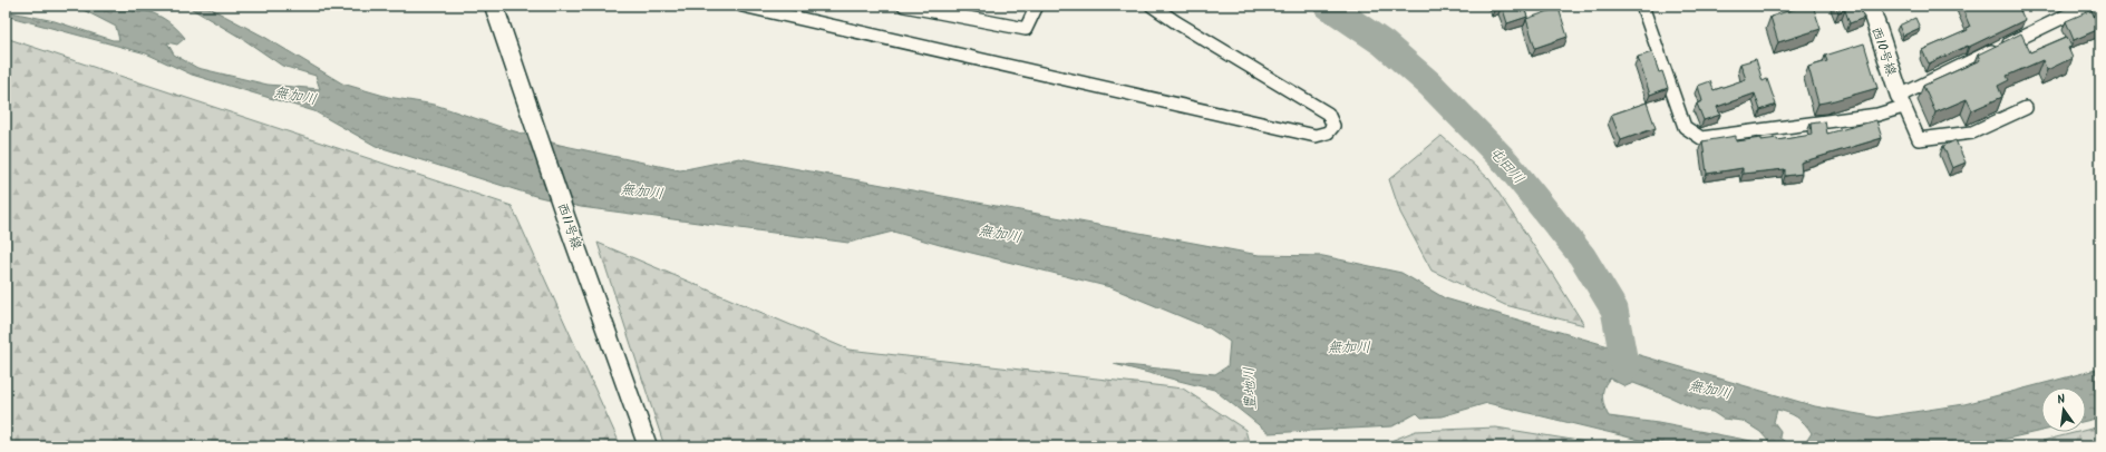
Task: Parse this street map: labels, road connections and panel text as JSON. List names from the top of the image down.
{
  "streets": {
    "street": ["西10号線", "西11号線"]
  },
  "water": ["無加川", "屯田川", "豊地川"],
  "north": "top"
}
